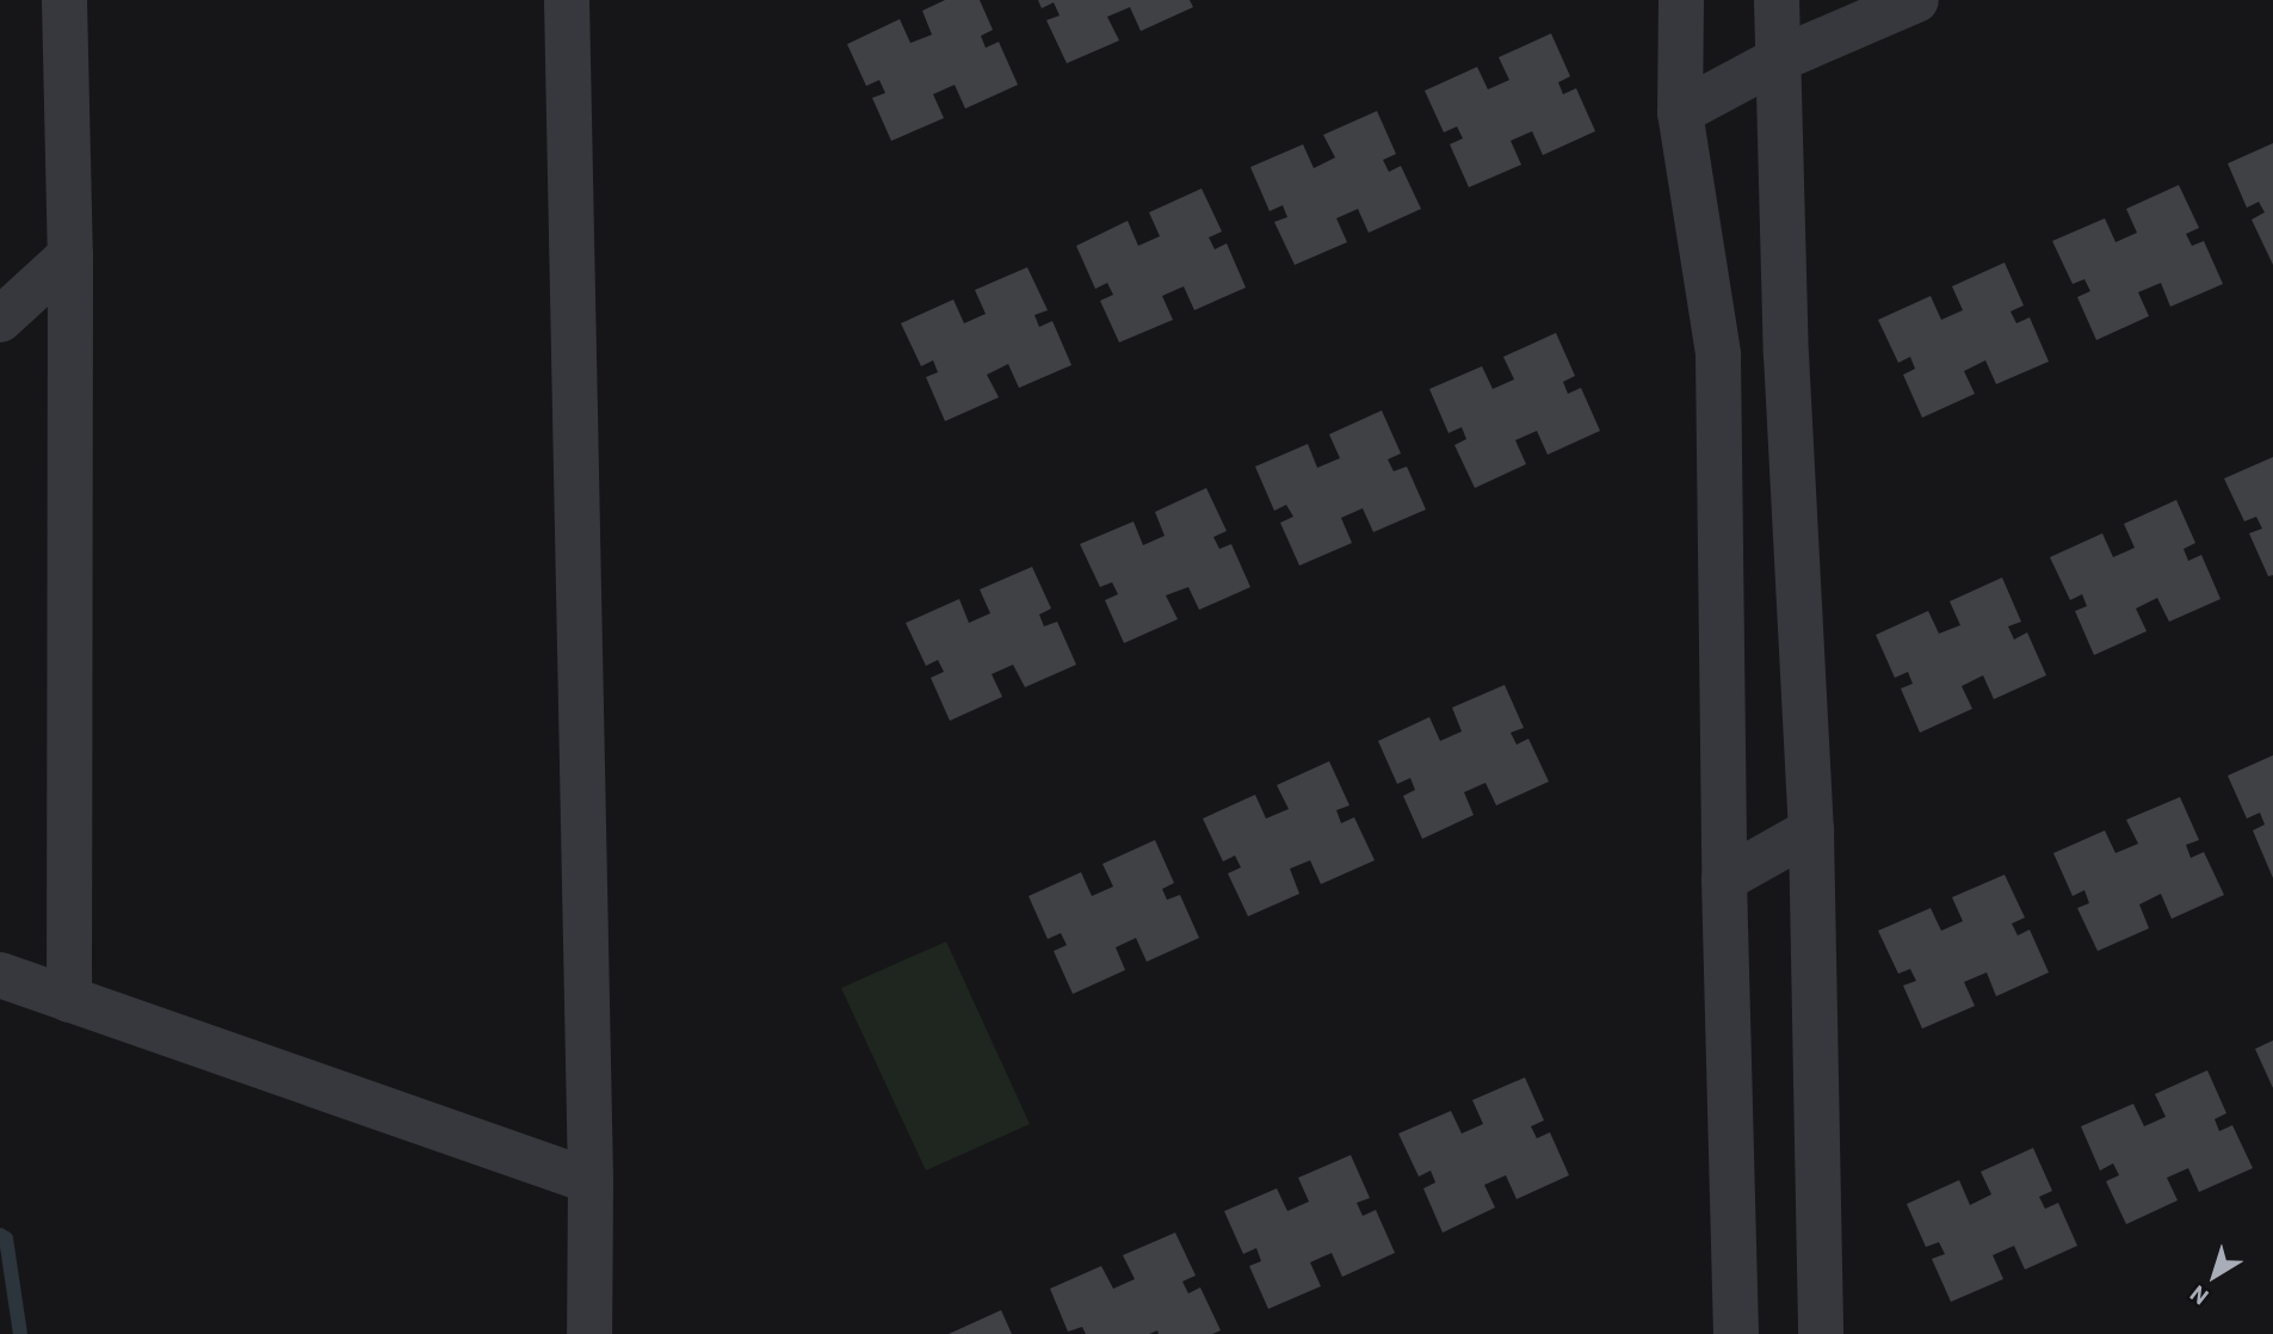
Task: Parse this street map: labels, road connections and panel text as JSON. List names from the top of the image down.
{
  "north": "bottom left"
}
